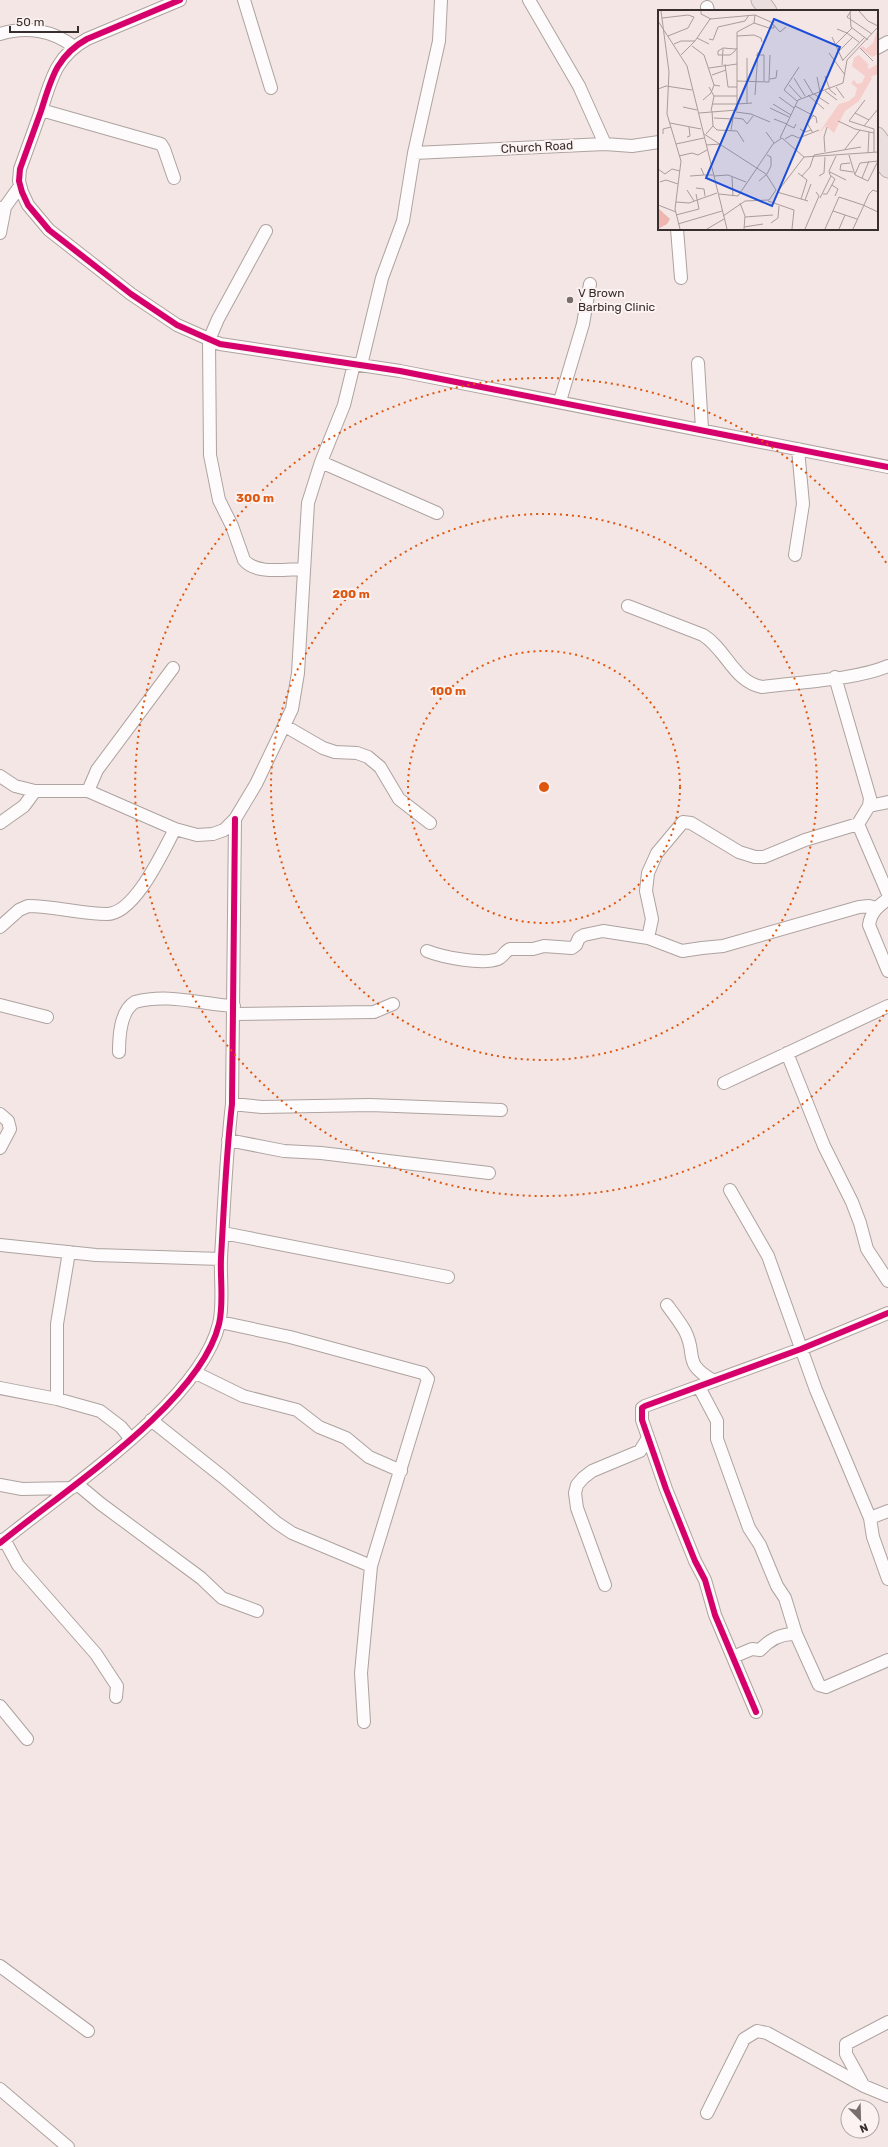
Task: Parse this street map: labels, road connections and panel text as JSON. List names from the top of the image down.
{
  "streets": {
    "street": ["Church Road"]
  },
  "places": ["V Brown Barbing Clinic"],
  "scale_bar": "50 m",
  "north": "bottom right",
  "rings": ["300 m", "200 m", "100 m"]
}
